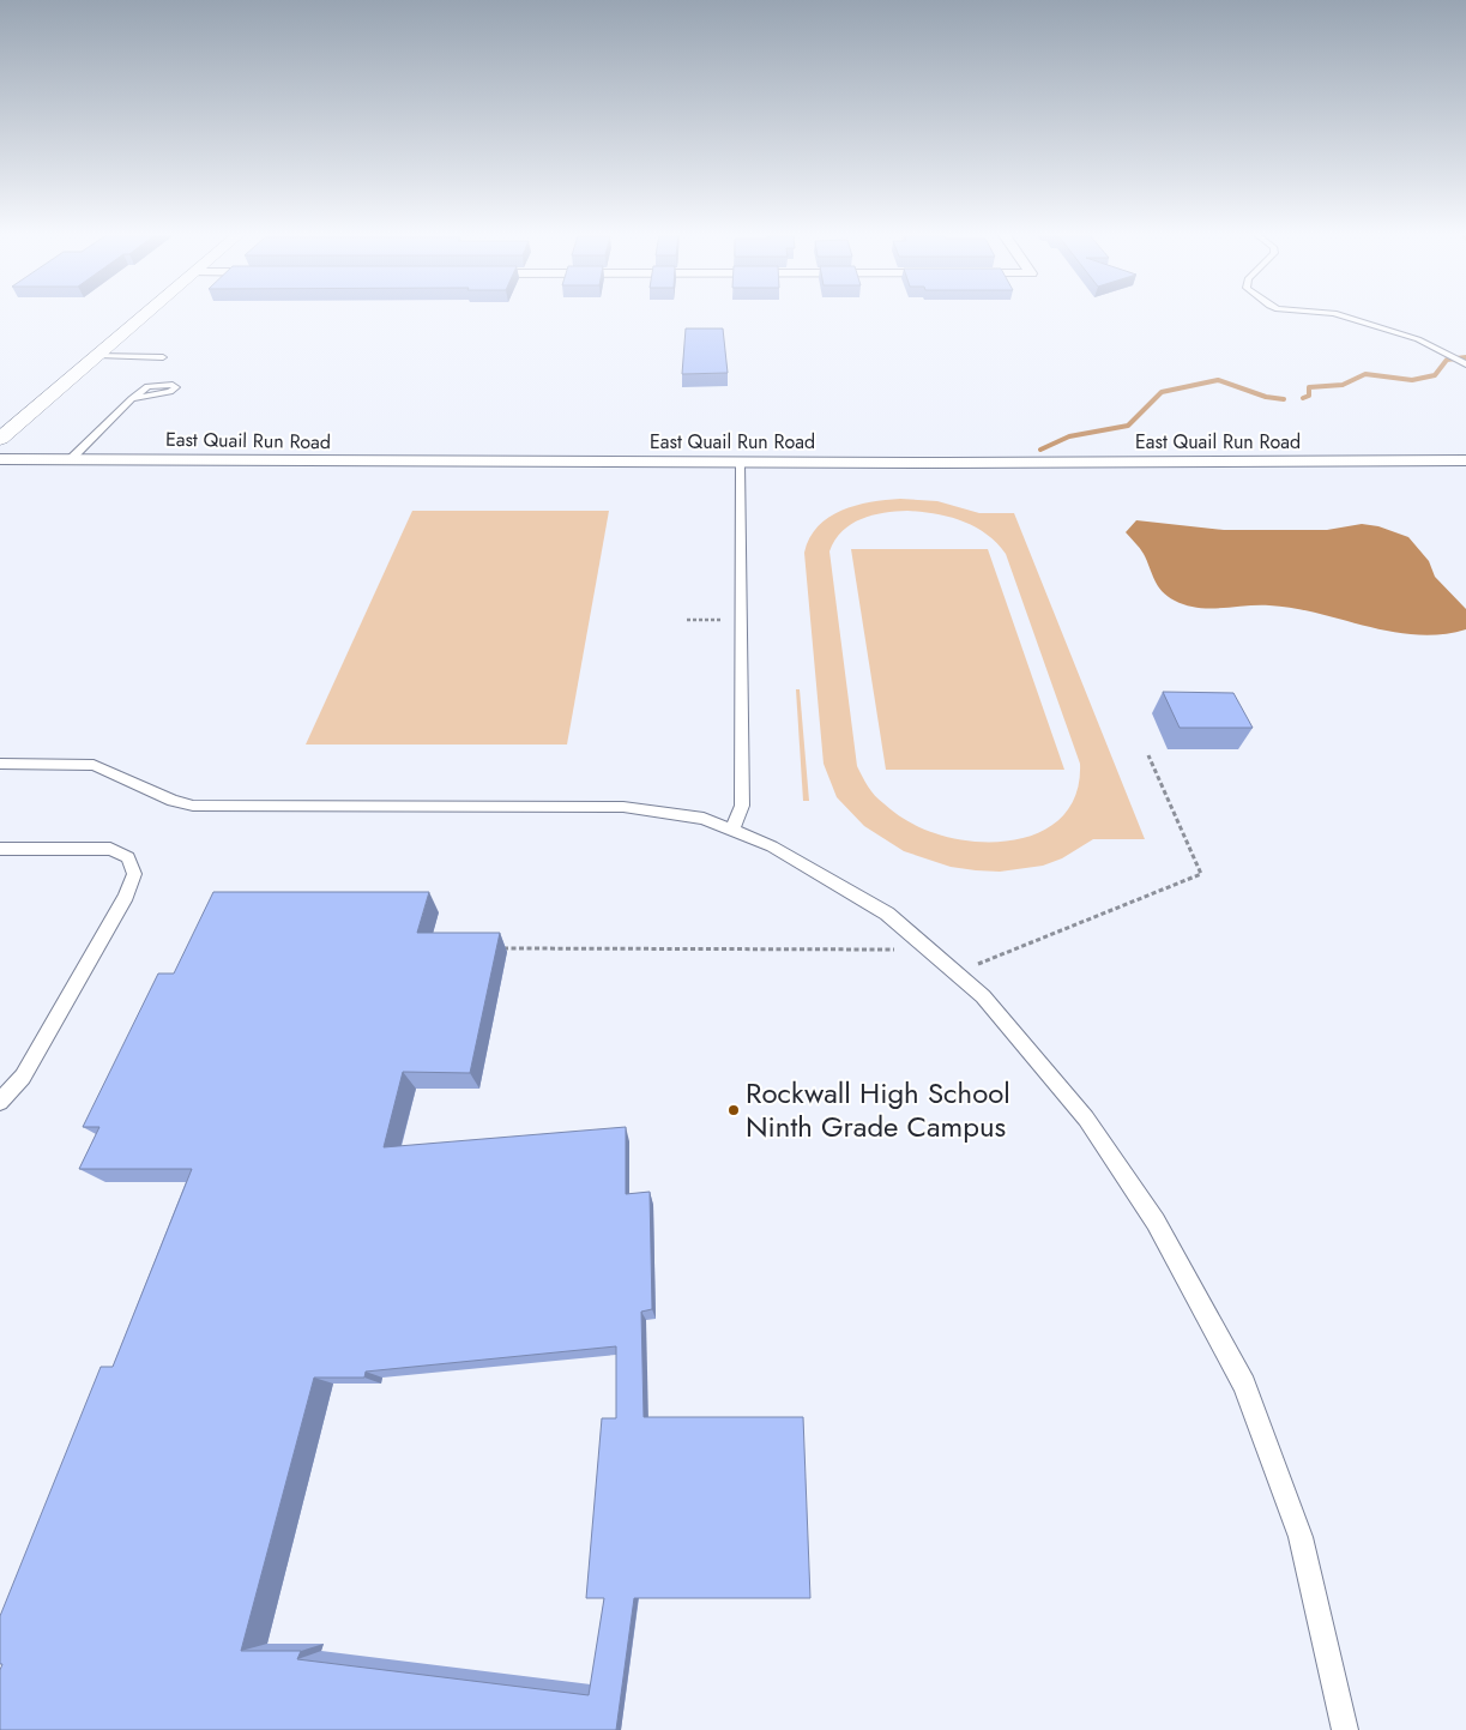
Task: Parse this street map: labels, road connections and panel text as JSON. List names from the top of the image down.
{
  "streets": {
    "street": ["East Quail Run Road"]
  },
  "places": ["Rockwall High School Ninth Grade Campus"]
}
